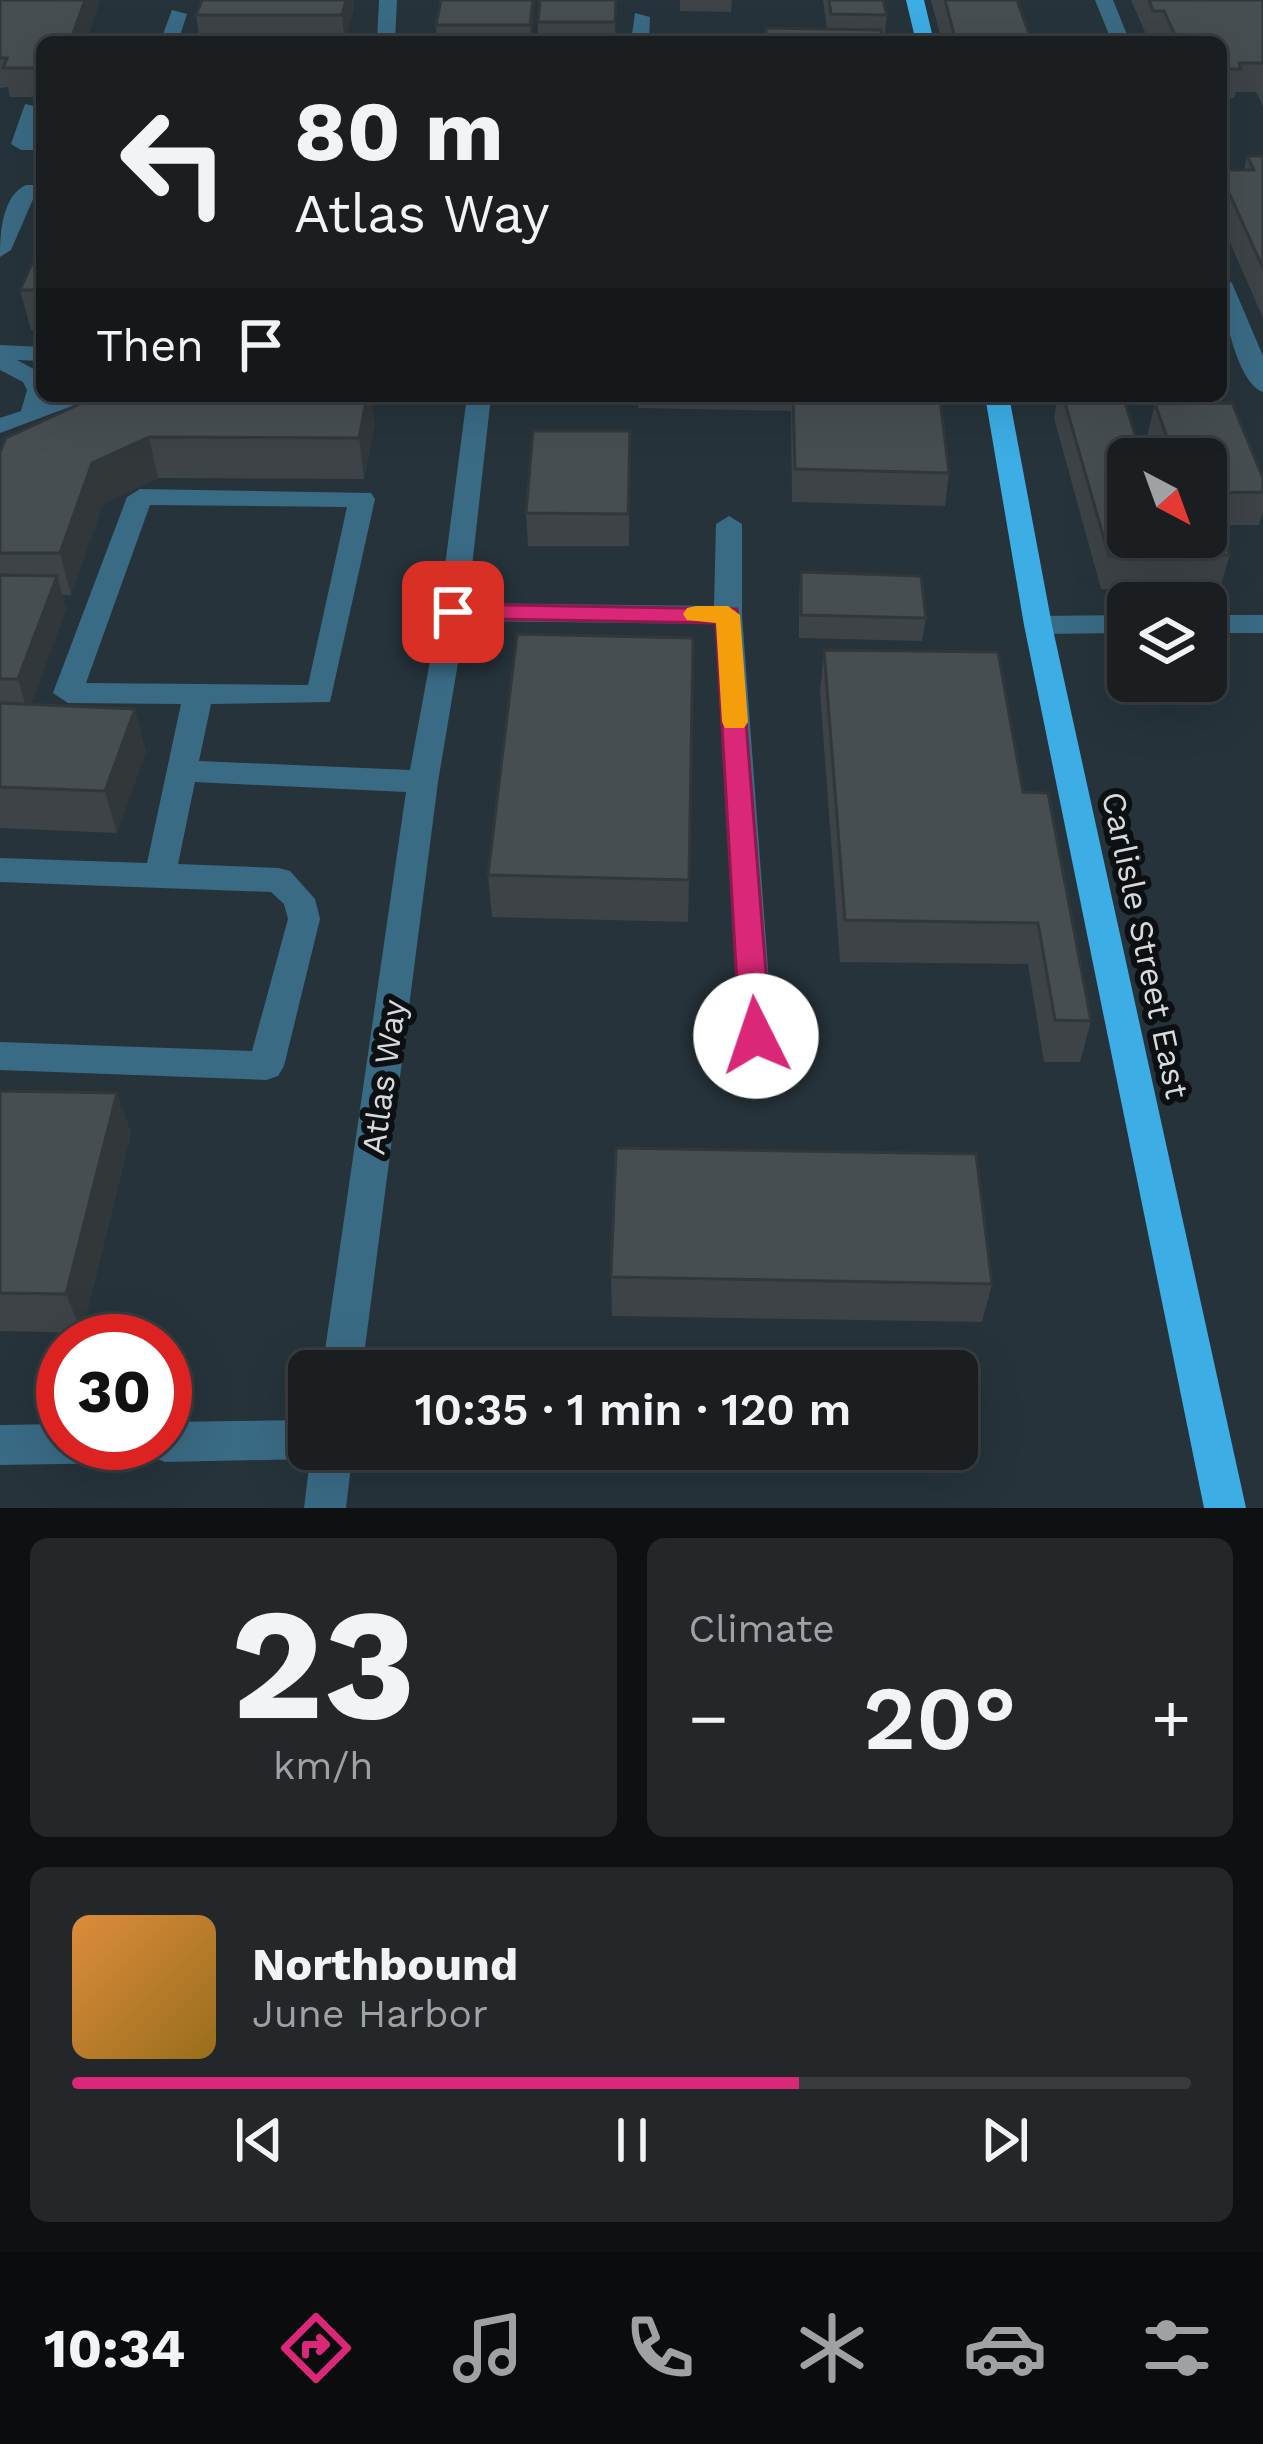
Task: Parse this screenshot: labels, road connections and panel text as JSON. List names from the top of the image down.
{
  "streets": {
    "main road": ["Carlisle Street East"],
    "street": ["Atlas Way"]
  },
  "north": "bottom right",
  "page": {
    "turn": ["80 m", "Atlas Way"],
    "then": "Then",
    "limit": "30",
    "trip": "10:35 · 1 min · 120 m",
    "tile": [
      ["23", "km/h"],
      "Climate"
    ],
    "heat": ["−", "20°", "+"],
    "song": ["Northbound", "June Harbor"],
    "tabs": "10:34"
  }
}
